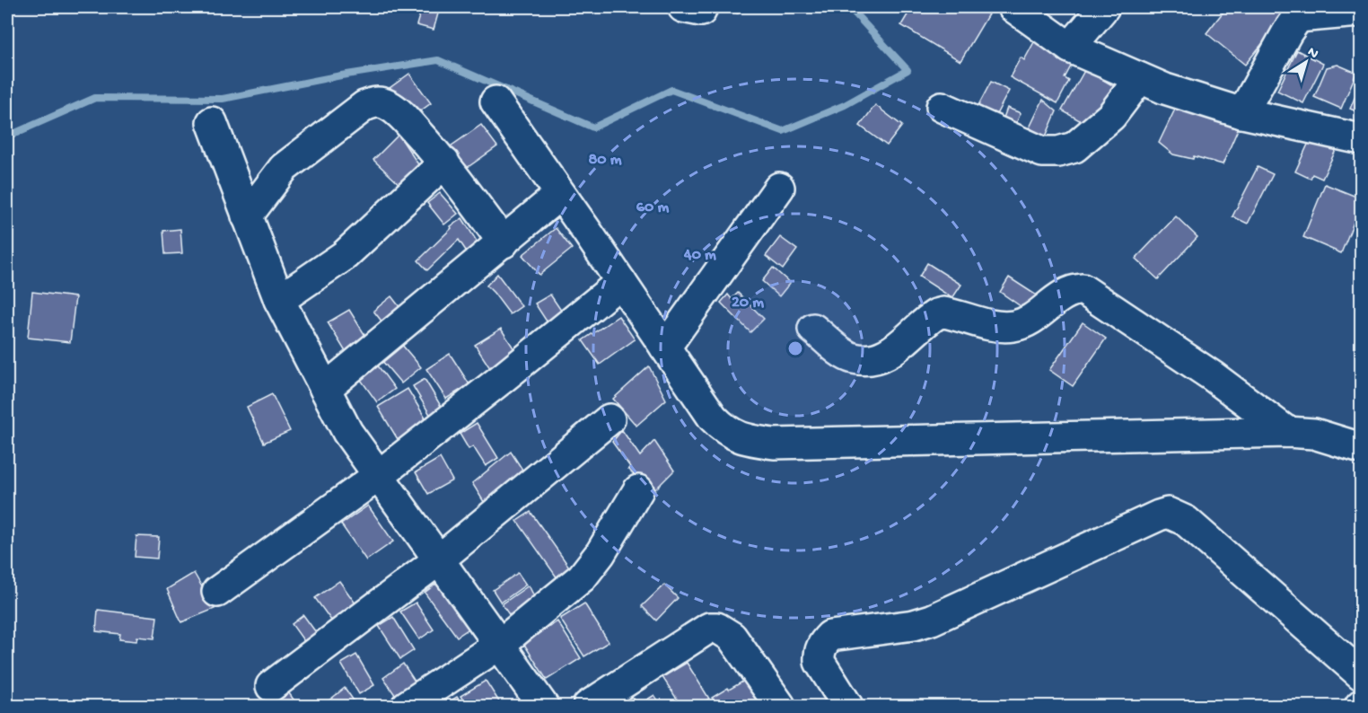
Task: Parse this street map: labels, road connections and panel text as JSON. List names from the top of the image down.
{
  "north": "top right",
  "rings": [
    "80 m",
    "60 m",
    "40 m",
    "20 m"
  ]
}
